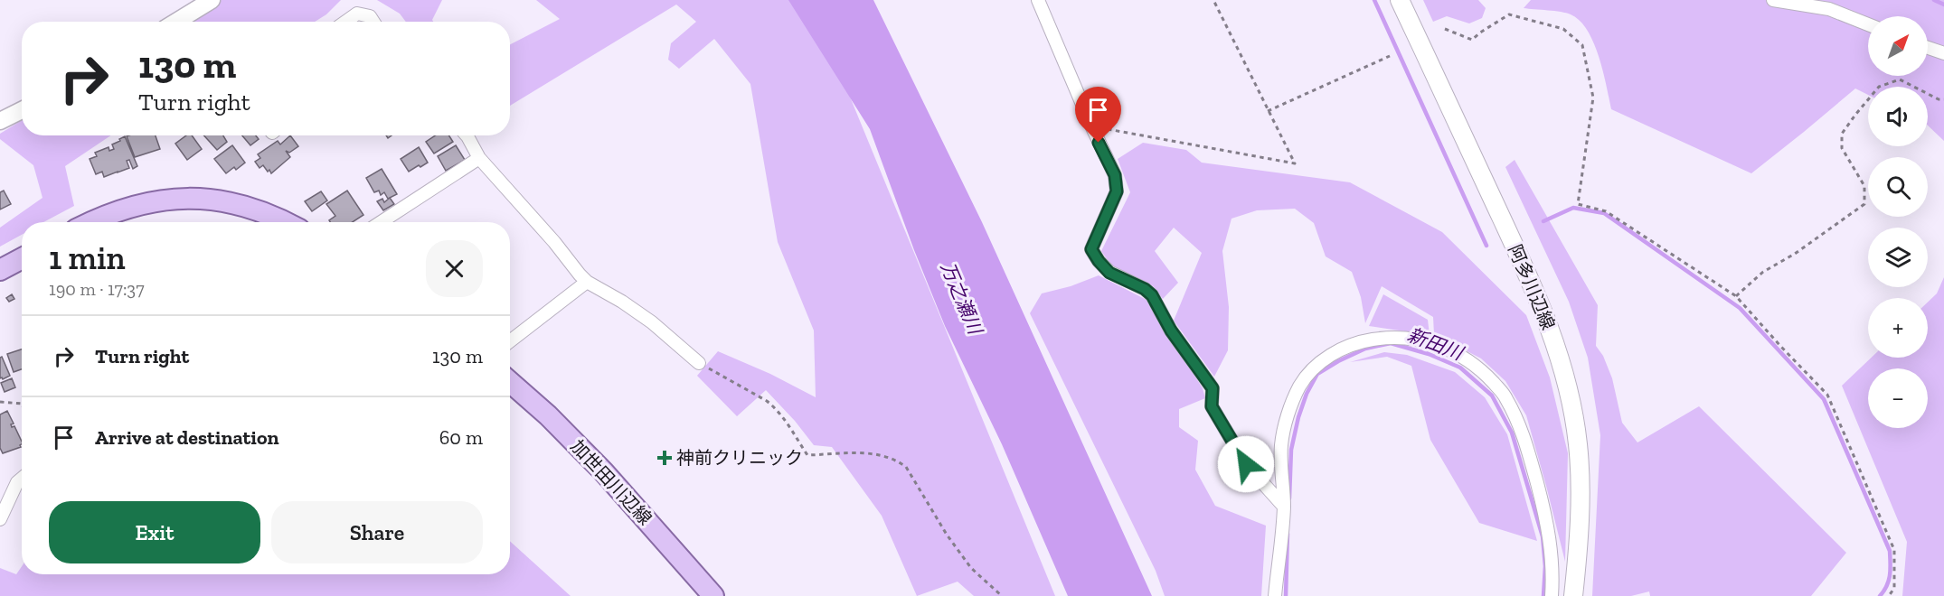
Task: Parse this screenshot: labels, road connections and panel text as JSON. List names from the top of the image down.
{
  "streets": {
    "main road": ["阿多川辺線", "加世田川辺線"]
  },
  "water": ["万之瀬川", "新田川"],
  "places": {
    "health": ["神前クリニック"]
  },
  "north": "top right",
  "page": {
    "map_buttons": ["+", "−"],
    "turn": ["130 m", "Turn right"],
    "heading": ["1 min", "190 m · 17:37"],
    "list": [
      {
        "name": "Turn right",
        "value": "130 m"
      },
      {
        "name": "Arrive at destination",
        "value": "60 m"
      }
    ],
    "buttons": ["Exit", "Share"]
  }
}
